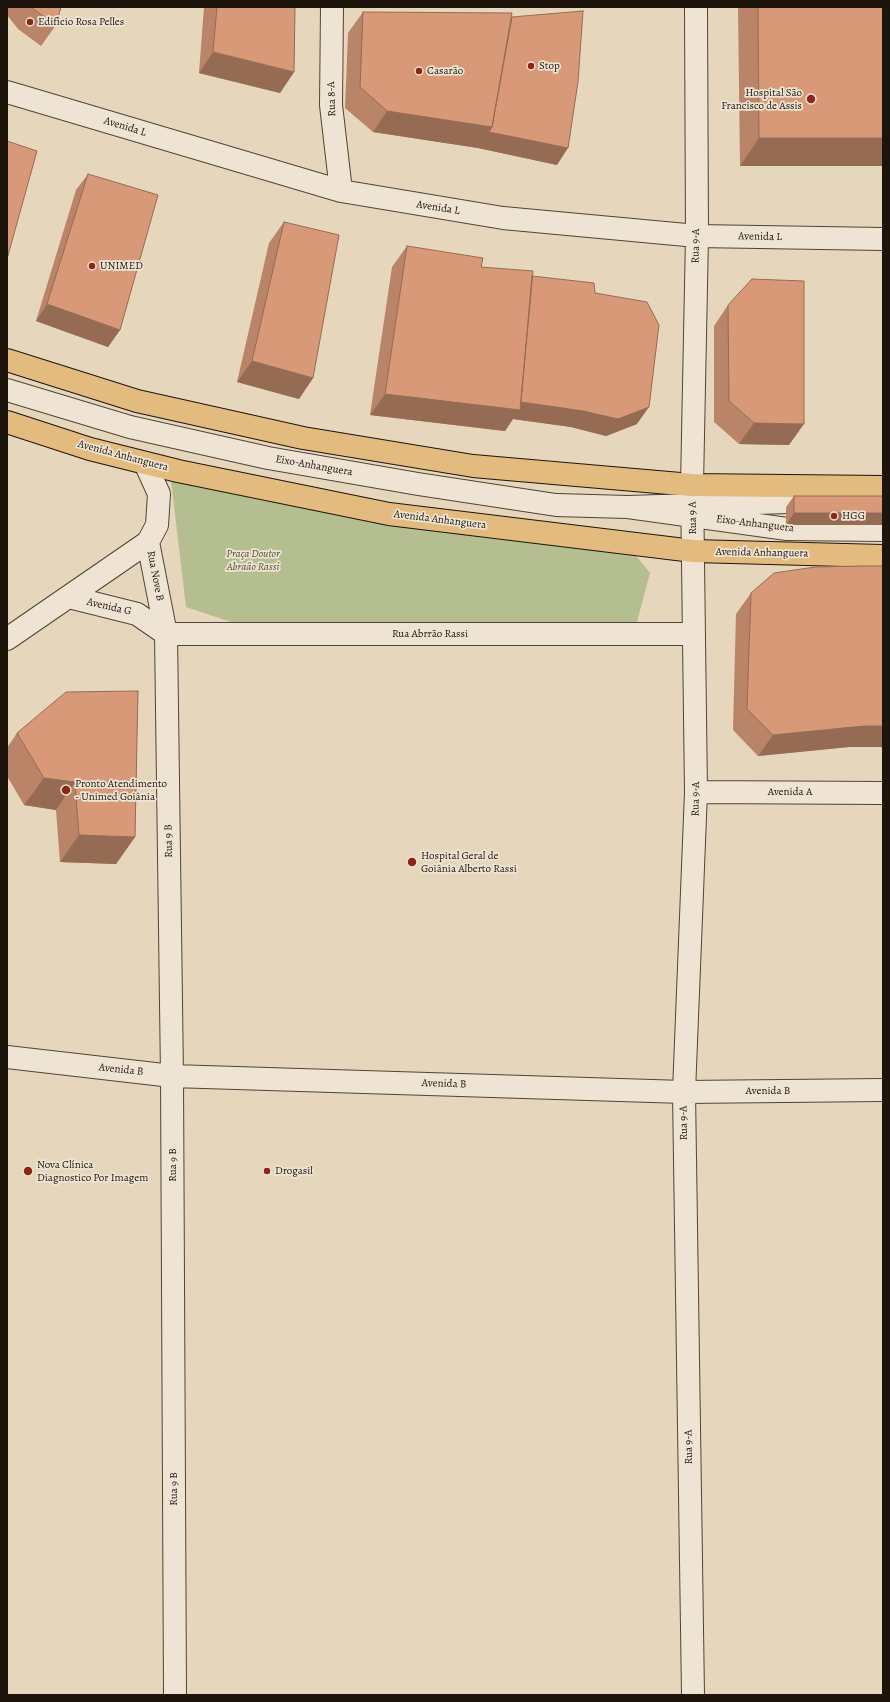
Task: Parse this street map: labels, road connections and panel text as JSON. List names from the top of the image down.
{
  "streets": {
    "main road": ["Avenida Anhanguera"],
    "street": [
      "Rua 8-A",
      "Avenida L",
      "Rua 9-A",
      "Eixo-Anhanguera",
      "Rua 9 A",
      "Rua Nove B",
      "Avenida G",
      "Rua Abrrão Rassi",
      "Avenida A",
      "Rua 9 B",
      "Avenida B"
    ]
  },
  "crossings": [
    ["Rua 8-A", "Avenida L"],
    ["Avenida L", "Rua 9-A"],
    ["Rua 9-A", "Avenida Anhanguera"],
    ["Rua 9-A", "Eixo-Anhanguera"],
    ["Rua 9-A", "Rua 9 A"],
    ["Rua 9-A", "Rua Abrrão Rassi"],
    ["Rua 9-A", "Avenida A"],
    ["Rua 9-A", "Avenida B"],
    ["Avenida Anhanguera", "Rua 9 A"],
    ["Avenida Anhanguera", "Rua Nove B"],
    ["Eixo-Anhanguera", "Rua 9 A"],
    ["Rua Nove B", "Avenida G"],
    ["Rua Nove B", "Rua Abrrão Rassi"],
    ["Rua Nove B", "Rua 9 B"],
    ["Avenida G", "Rua Abrrão Rassi"],
    ["Avenida G", "Rua 9 B"],
    ["Rua Abrrão Rassi", "Rua 9 B"],
    ["Rua 9 B", "Avenida B"]
  ],
  "parks": ["Praça Doutor Abraão Rassi"],
  "places": [
    "Edifício Rosa Pelles",
    "Stop",
    "Casarão",
    "Hospital São Francisco de Assis",
    "UNIMED",
    "HGG",
    "Pronto Atendimento - Unimed Goiânia",
    "Hospital Geral de Goiânia Alberto Rassi",
    "Nova Clínica Diagnostico Por Imagem",
    "Drogasil"
  ]
}
